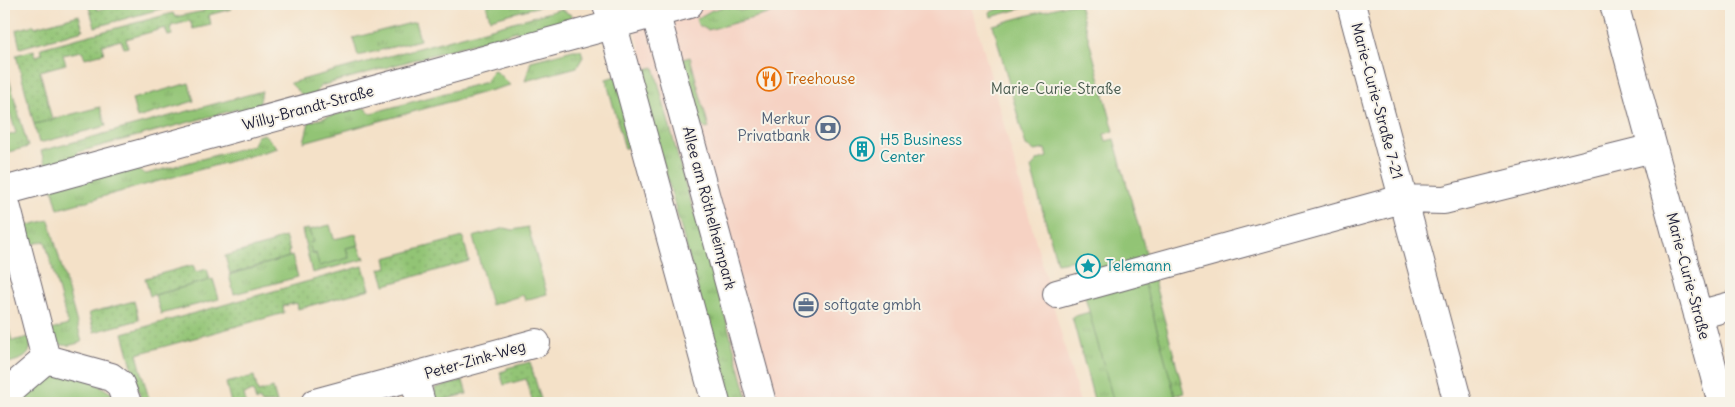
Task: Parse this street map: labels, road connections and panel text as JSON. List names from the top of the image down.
{
  "streets": {
    "street": [
      "Marie-Curie-Straße 7-21",
      "Willy-Brandt-Straße",
      "Allee am Röthelheimpark",
      "Marie-Curie-Straße",
      "Peter-Zink-Weg"
    ]
  },
  "parks": ["Marie-Curie-Straße"],
  "places": {
    "restaurant": ["Treehouse"],
    "bank": ["Merkur Privatbank"],
    "building": ["H5 Business Center"],
    "place": ["Telemann"],
    "office": ["softgate gmbh"]
  }
}
